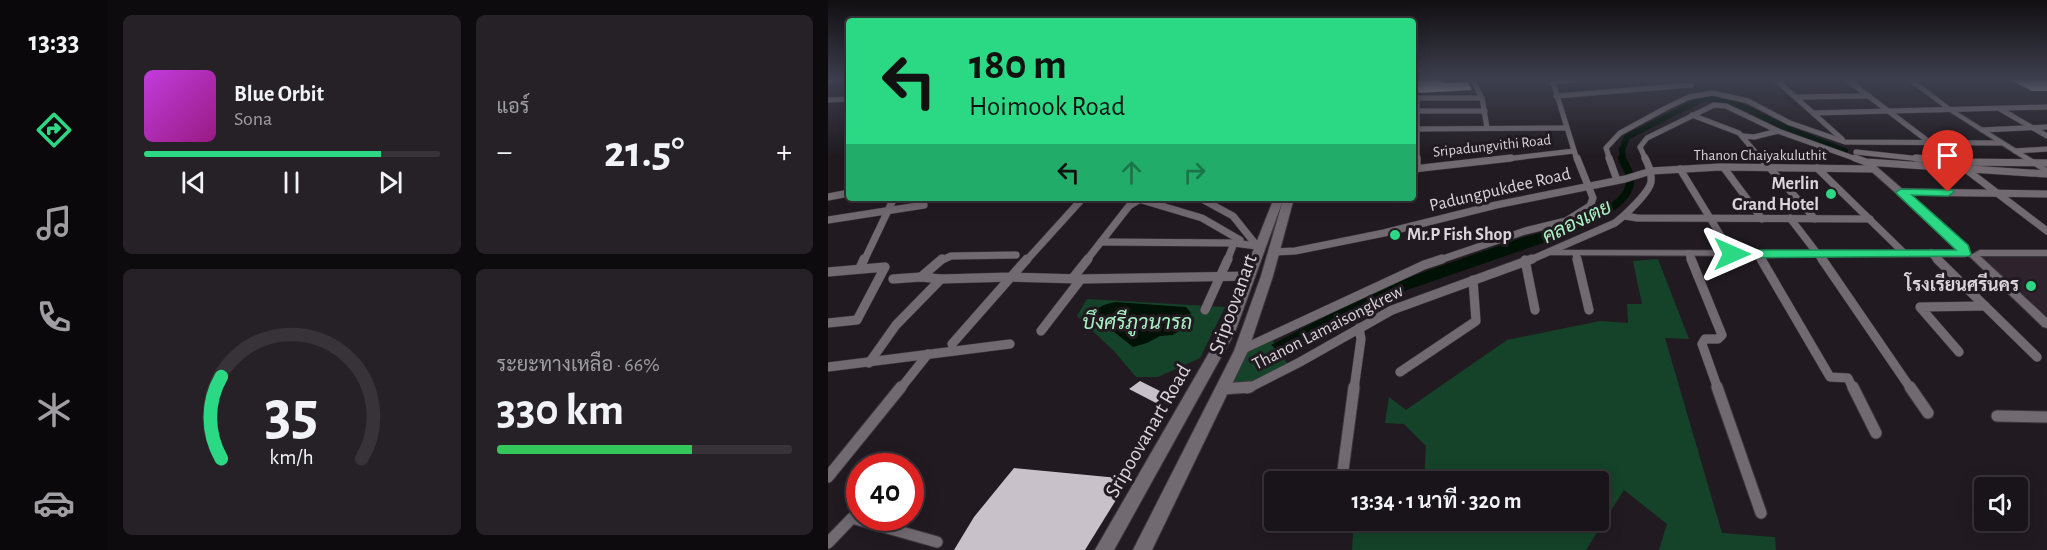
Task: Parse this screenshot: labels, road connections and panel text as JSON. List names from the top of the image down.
{
  "streets": {
    "main road": ["Sripoovanart", "Sripoovanart Road"],
    "street": [
      "Sripadungvithi Road",
      "Thanon Chaiyakuluthit",
      "Padungpukdee Road",
      "Thanon Lamaisongkrew"
    ]
  },
  "crossings": [
    ["Sripadungvithi Road", "Padungpukdee Road"],
    ["Thanon Chaiyakuluthit", "Padungpukdee Road"],
    ["Padungpukdee Road", "Sripoovanart"],
    ["Sripoovanart", "Thanon Lamaisongkrew"]
  ],
  "water": ["คลองเตย", "บึงศรีภูวนารถ"],
  "places": ["Merlin Grand Hotel", "Mr.P Fish Shop", "โรงเรียนศรีนคร"],
  "page": {
    "tabs": "13:33",
    "tile": [
      "แอร์",
      ["ระยะทางเหลือ · 66%", "330 km"]
    ],
    "turn": ["180 m", "Hoimook Road"],
    "song": ["Blue Orbit", "Sona"],
    "heat": ["−", "21.5°", "+"],
    "limit": "40",
    "trip": "13:34 · 1 นาที · 320 m",
    "gauge": ["35", "km/h"]
  }
}
